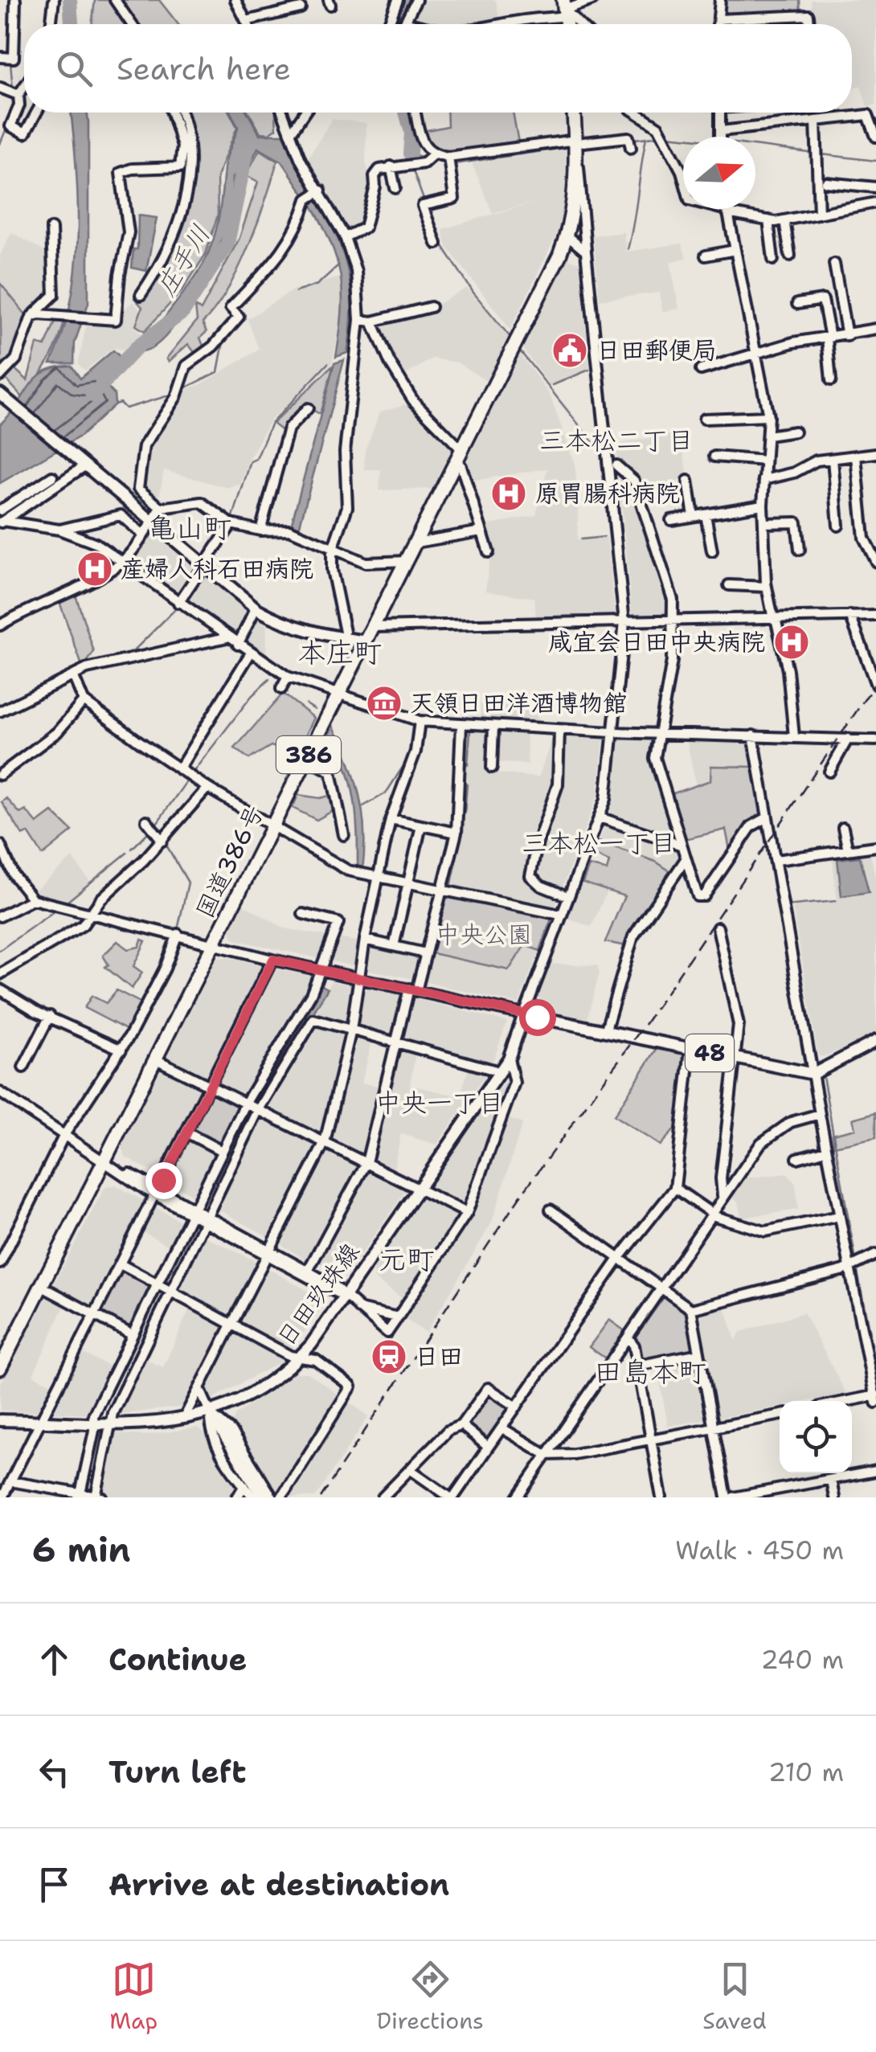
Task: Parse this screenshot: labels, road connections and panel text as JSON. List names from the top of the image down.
{
  "streets": {
    "highway": ["386", "国道386号"],
    "main road": ["48", "日田玖珠線"]
  },
  "crossings": [
    ["48", "日田玖珠線"]
  ],
  "districts": [
    "三本松二丁目",
    "亀山町",
    "本庄町",
    "三本松一丁目",
    "中央一丁目",
    "元町",
    "田島本町"
  ],
  "water": ["庄手川"],
  "parks": ["中央公園"],
  "places": {
    "public building": ["日田郵便局"],
    "hospital": ["原胃腸科病院", "産婦人科石田病院", "咸宜会日田中央病院"],
    "museum": ["天領日田洋酒博物館"],
    "station": ["日田"]
  },
  "north": "right",
  "page": {
    "search": "Search here",
    "heading": ["6 min", "Walk · 450 m"],
    "list": [
      ["Continue", "240 m"],
      ["Turn left", "210 m"],
      "Arrive at destination"
    ],
    "nav": ["Map", "Directions", "Saved"]
  }
}
